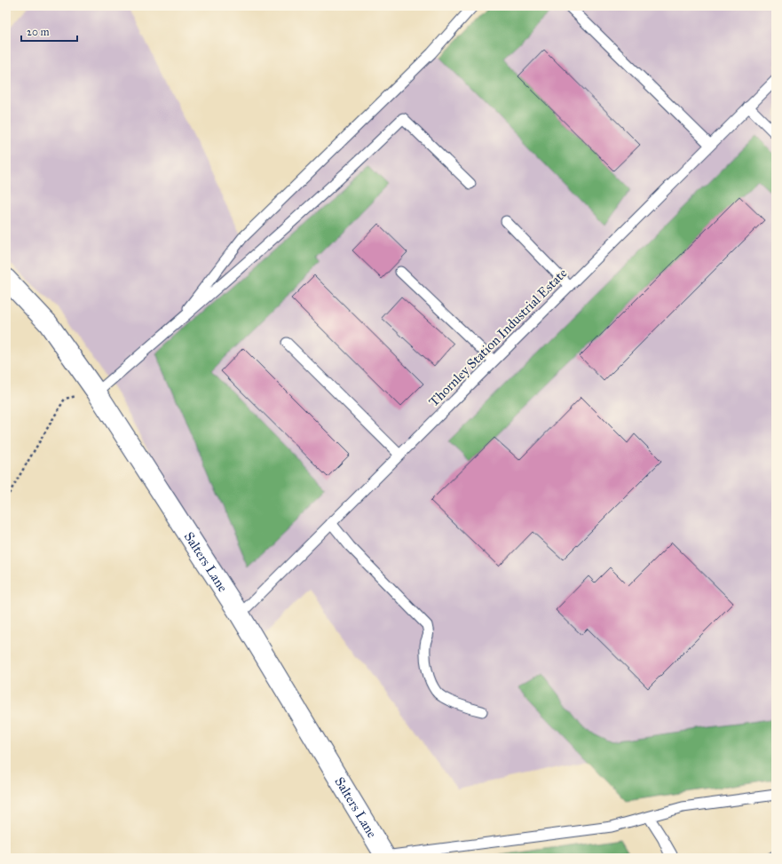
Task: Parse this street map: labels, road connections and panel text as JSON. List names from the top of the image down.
{
  "streets": {
    "main road": ["Salters Lane"],
    "lane": ["Thornley Station Industrial Estate"]
  },
  "crossings": [
    ["Thornley Station Industrial Estate", "Salters Lane"]
  ],
  "scale_bar": "20 m"
}
